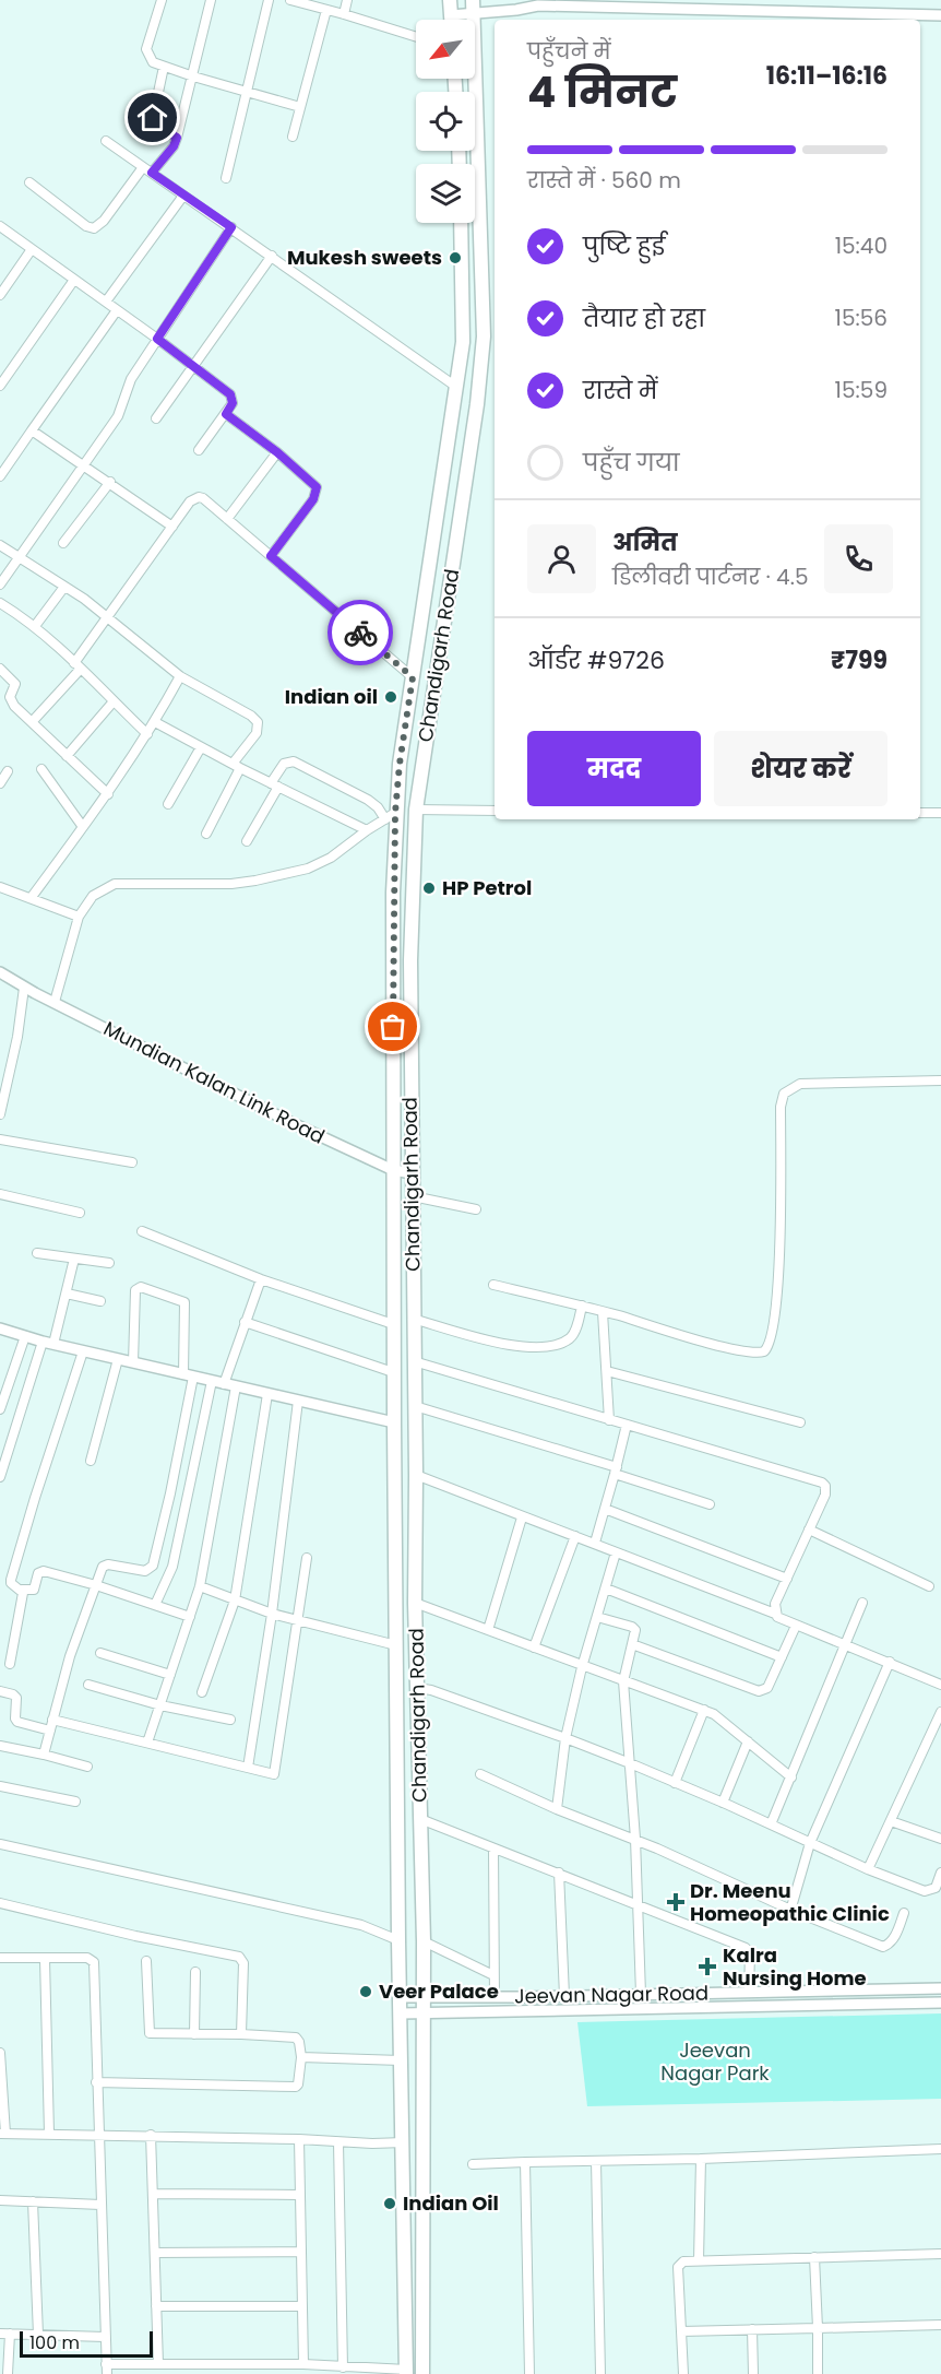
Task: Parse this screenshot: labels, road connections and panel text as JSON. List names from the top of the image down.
{
  "streets": {
    "main road": ["Chandigarh Road"],
    "street": ["Mundian Kalan Link Road", "Jeevan Nagar Road"]
  },
  "crossings": [
    ["Chandigarh Road", "Mundian Kalan Link Road"],
    ["Chandigarh Road", "Jeevan Nagar Road"]
  ],
  "parks": ["Jeevan Nagar Park"],
  "places": {
    "other": [
      "Mukesh sweets",
      "Indian oil",
      "HP Petrol",
      "Veer Palace",
      "Indian Oil"
    ],
    "health": ["Dr. Meenu Homeopathic Clinic", "Kalra Nursing Home"]
  },
  "scale_bar": "100 m",
  "north": "bottom left",
  "page": {
    "heading": ["4 मिनट", "पहुँचने में", "16:11–16:16"],
    "panel": [
      "अमित",
      "डिलीवरी पार्टनर · 4.5",
      "ऑर्डर #9726",
      "₹799"
    ],
    "bar": "रास्ते में · 560 m",
    "list": [
      ["पुष्टि हुई", "15:40"],
      ["तैयार हो रहा", "15:56"],
      ["रास्ते में", "15:59"],
      "पहुँच गया"
    ],
    "buttons": ["मदद", "शेयर करें"],
    "scale": "100 m"
  }
}
